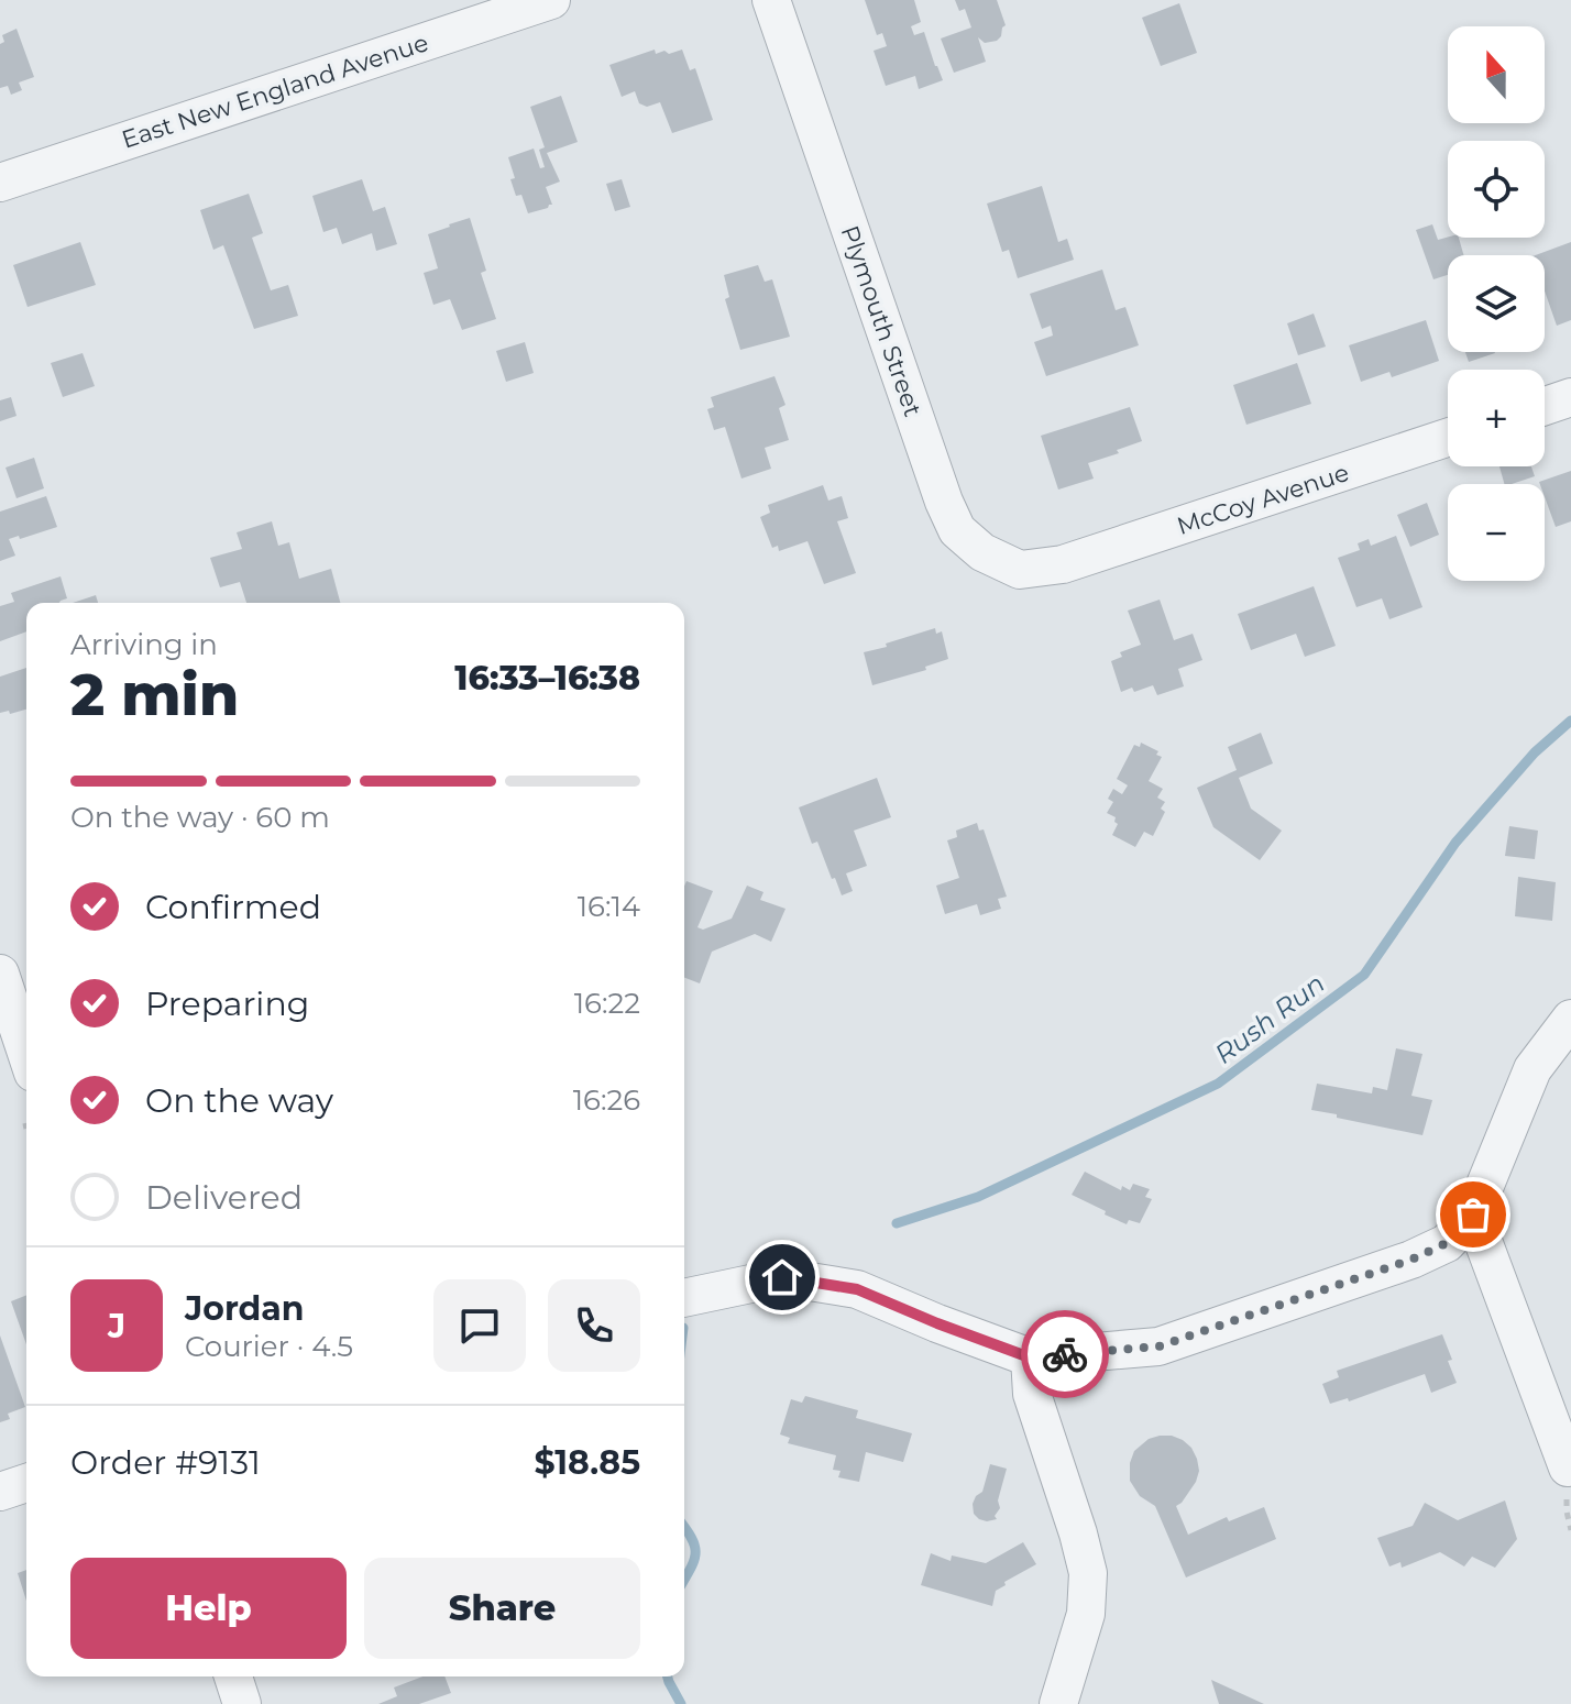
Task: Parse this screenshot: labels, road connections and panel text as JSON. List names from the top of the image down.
{
  "streets": {
    "street": ["East New England Avenue", "Plymouth Street", "McCoy Avenue"]
  },
  "crossings": [
    ["Plymouth Street", "McCoy Avenue"]
  ],
  "water": ["Rush Run"],
  "north": "top",
  "page": {
    "map_buttons": ["+", "−"],
    "heading": ["2 min", "Arriving in", "16:33–16:38"],
    "panel": [
      "Jordan",
      "Courier · 4.5",
      "Order #9131",
      "$18.85"
    ],
    "bar": "On the way · 60 m",
    "list": [
      ["Confirmed", "16:14"],
      ["Preparing", "16:22"],
      ["On the way", "16:26"],
      "Delivered"
    ],
    "round": "J",
    "buttons": ["Help", "Share"]
  }
}
